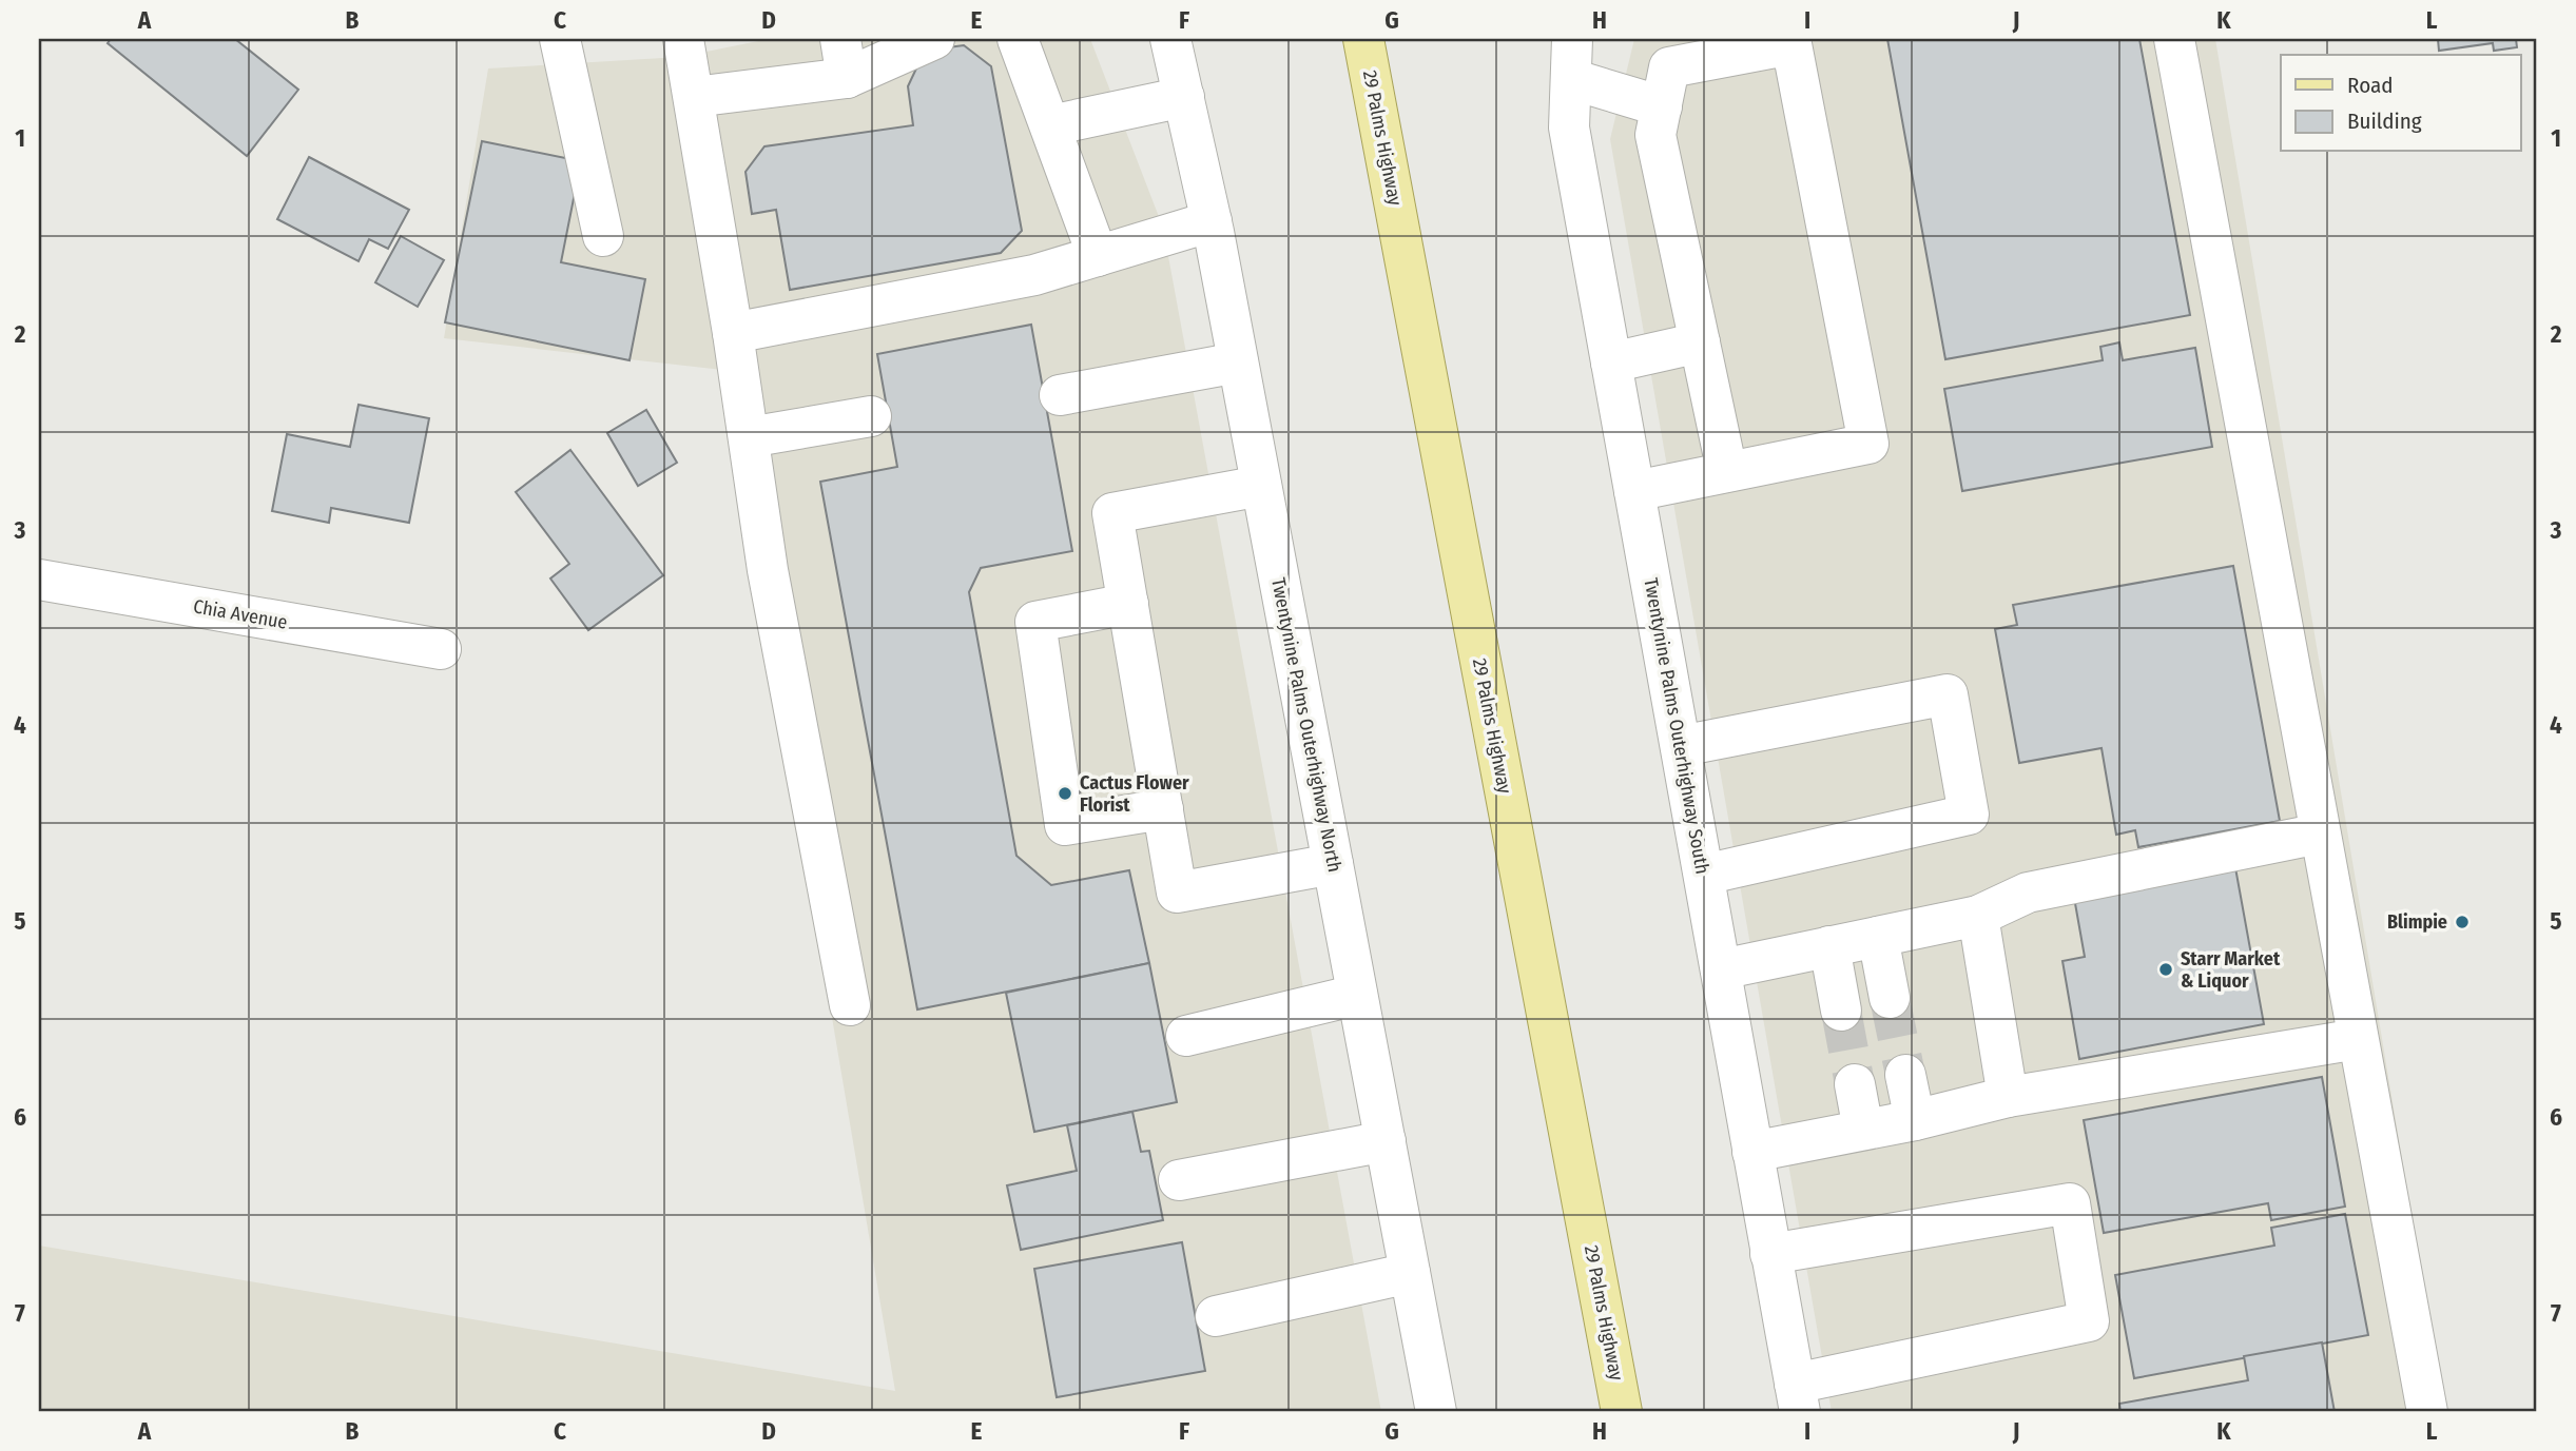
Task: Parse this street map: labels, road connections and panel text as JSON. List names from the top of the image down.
{
  "streets": {
    "main road": ["29 Palms Highway"],
    "street": ["Chia Avenue", "Twentynine Palms Outerhighway North", "Twentynine Palms Outerhighway South"]
  },
  "places": ["Cactus Flower Florist", "Blimpie", "Starr Market & Liquor"],
  "legend": ["Road", "Building"],
  "grid": {
    "columns": [
      "A",
      "B",
      "C",
      "D",
      "E",
      "F",
      "G",
      "H",
      "I",
      "J",
      "K",
      "L"
    ],
    "rows": [
      "1",
      "2",
      "3",
      "4",
      "5",
      "6",
      "7"
    ]
  }
}
